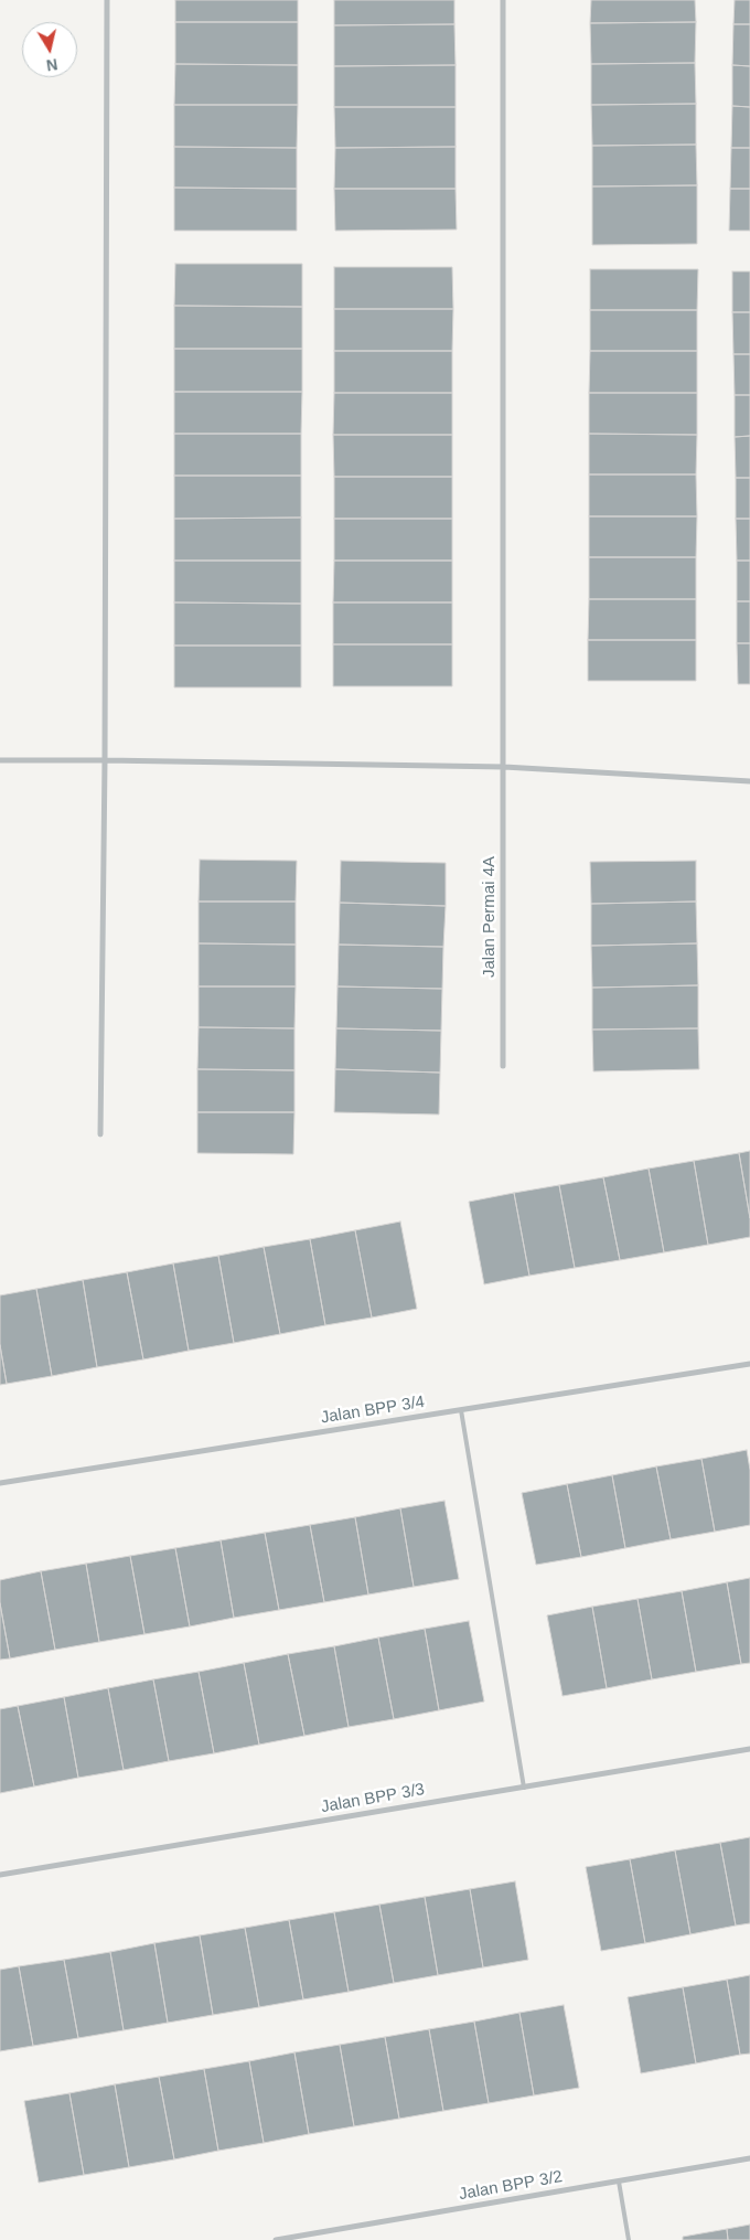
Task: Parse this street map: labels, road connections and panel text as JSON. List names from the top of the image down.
{
  "streets": {
    "street": [
      "Jalan Permai 4A",
      "Jalan BPP 3/4",
      "Jalan BPP 3/3",
      "Jalan BPP 3/2"
    ]
  },
  "north": "bottom"
}
